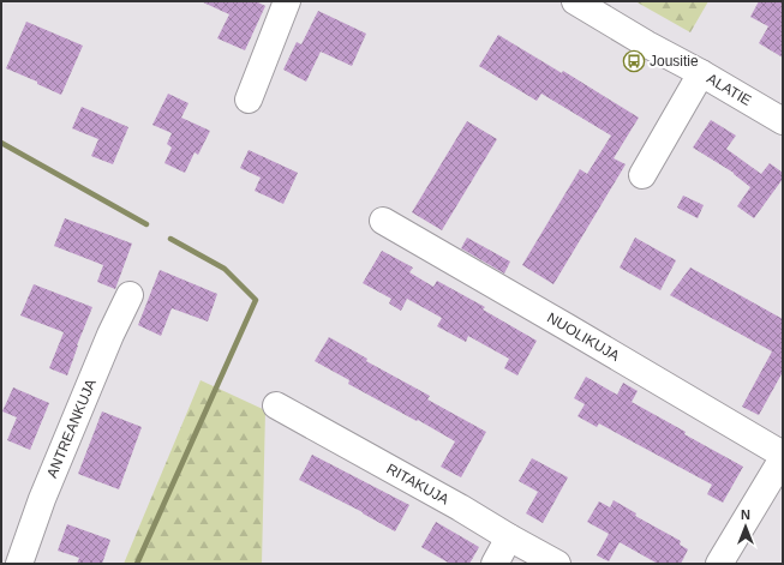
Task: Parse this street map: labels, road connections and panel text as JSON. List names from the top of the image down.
{
  "streets": {
    "street": [
      "ALATIE",
      "NUOLIKUJA",
      "ANTREANKUJA",
      "RITAKUJA"
    ]
  },
  "places": {
    "bus stop": ["Jousitie"]
  },
  "north": "top"
}
